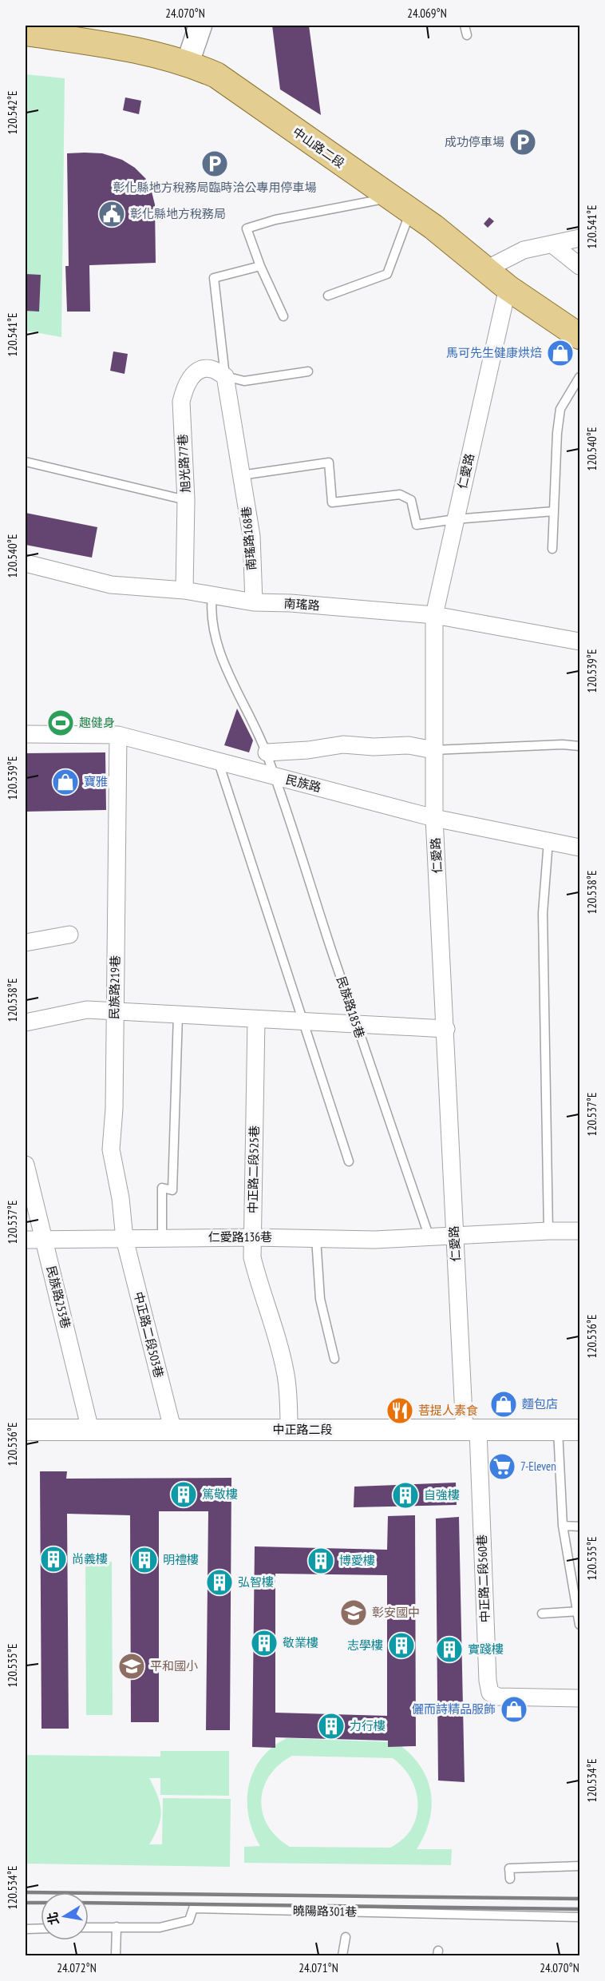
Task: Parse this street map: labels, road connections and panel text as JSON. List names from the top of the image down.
{
  "streets": {
    "main road": ["中山路二段"],
    "street": [
      "旭光路77巷",
      "仁愛路",
      "南瑤路168巷",
      "南瑤路",
      "民族路",
      "民族路219巷",
      "中正路二段525巷",
      "仁愛路136巷",
      "民族路253巷",
      "中正路二段503巷",
      "中正路二段",
      "中正路二段560巷"
    ],
    "lane": ["民族路185巷", "曉陽路301巷"]
  },
  "crossings": [
    ["中山路二段", "仁愛路"],
    ["旭光路77巷", "南瑤路168巷"],
    ["旭光路77巷", "南瑤路"],
    ["仁愛路", "南瑤路"],
    ["仁愛路", "民族路"],
    ["仁愛路", "仁愛路136巷"],
    ["仁愛路", "中正路二段"],
    ["仁愛路", "中正路二段560巷"],
    ["南瑤路168巷", "南瑤路"],
    ["南瑤路", "民族路185巷"],
    ["民族路", "民族路219巷"],
    ["民族路", "民族路185巷"],
    ["民族路219巷", "仁愛路136巷"],
    ["民族路219巷", "中正路二段503巷"],
    ["民族路185巷", "仁愛路136巷"],
    ["中正路二段525巷", "仁愛路136巷"],
    ["中正路二段525巷", "中正路二段"],
    ["仁愛路136巷", "民族路253巷"],
    ["仁愛路136巷", "中正路二段503巷"],
    ["民族路253巷", "中正路二段"],
    ["中正路二段503巷", "中正路二段"],
    ["中正路二段", "中正路二段560巷"]
  ],
  "places": {
    "parking": ["成功停車場", "彰化縣地方稅務局臨時洽公專用停車場"],
    "public building": ["彰化縣地方稅務局"],
    "shop": [
      "馬可先生健康烘焙",
      "寶雅",
      "麵包店",
      "儷而詩精品服飾"
    ],
    "sports": ["趣健身"],
    "restaurant": ["菩提人素食"],
    "supermarket": ["7-Eleven"],
    "building": [
      "篤敬樓",
      "自強樓",
      "尚義樓",
      "明禮樓",
      "博愛樓",
      "弘智樓",
      "敬業樓",
      "志學樓",
      "實踐樓",
      "力行樓"
    ],
    "school or university": ["彰安國中", "平和國小"]
  },
  "north": "left",
  "coordinates": [
    "24.070°N",
    "24.069°N",
    "120.542°E",
    "120.541°E",
    "120.540°E",
    "120.539°E",
    "120.538°E",
    "120.537°E",
    "120.536°E",
    "120.535°E",
    "120.534°E",
    "24.072°N",
    "24.071°N"
  ]
}
